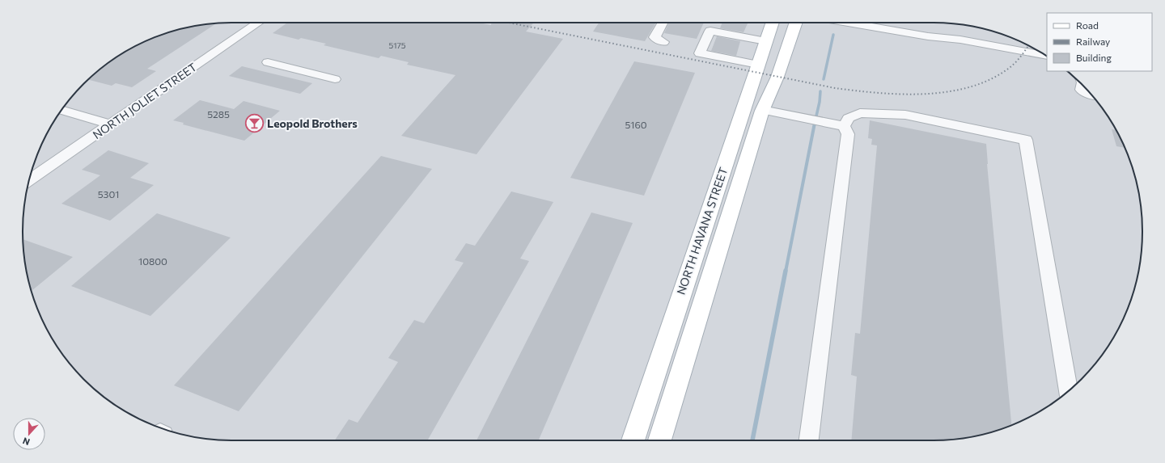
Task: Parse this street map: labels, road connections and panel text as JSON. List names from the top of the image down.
{
  "streets": {
    "main road": ["NORTH HAVANA STREET"],
    "street": ["NORTH JOLIET STREET"]
  },
  "places": {
    "bar": ["Leopold Brothers"]
  },
  "house_numbers": [
    "5175",
    "5285",
    "5160",
    "5301",
    "10800"
  ],
  "legend": ["Road", "Railway", "Building"],
  "north": "bottom"
}
